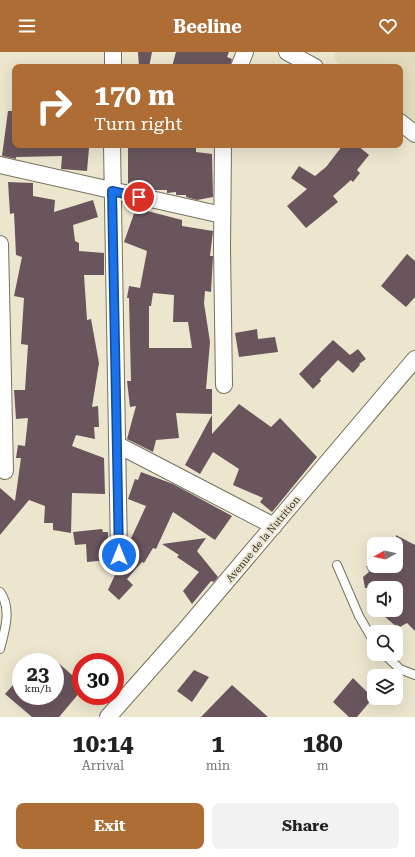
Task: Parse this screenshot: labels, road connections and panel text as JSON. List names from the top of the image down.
{
  "streets": {
    "street": ["Avenue de la Nutrition"]
  },
  "north": "left",
  "page": {
    "header": "Beeline",
    "turn": ["170 m", "Turn right"],
    "speed": "23 km/h",
    "limit": "30",
    "eta": [
      "10:14",
      "Arrival",
      "1",
      "min",
      "180",
      "m"
    ],
    "buttons": ["Exit", "Share"]
  }
}
